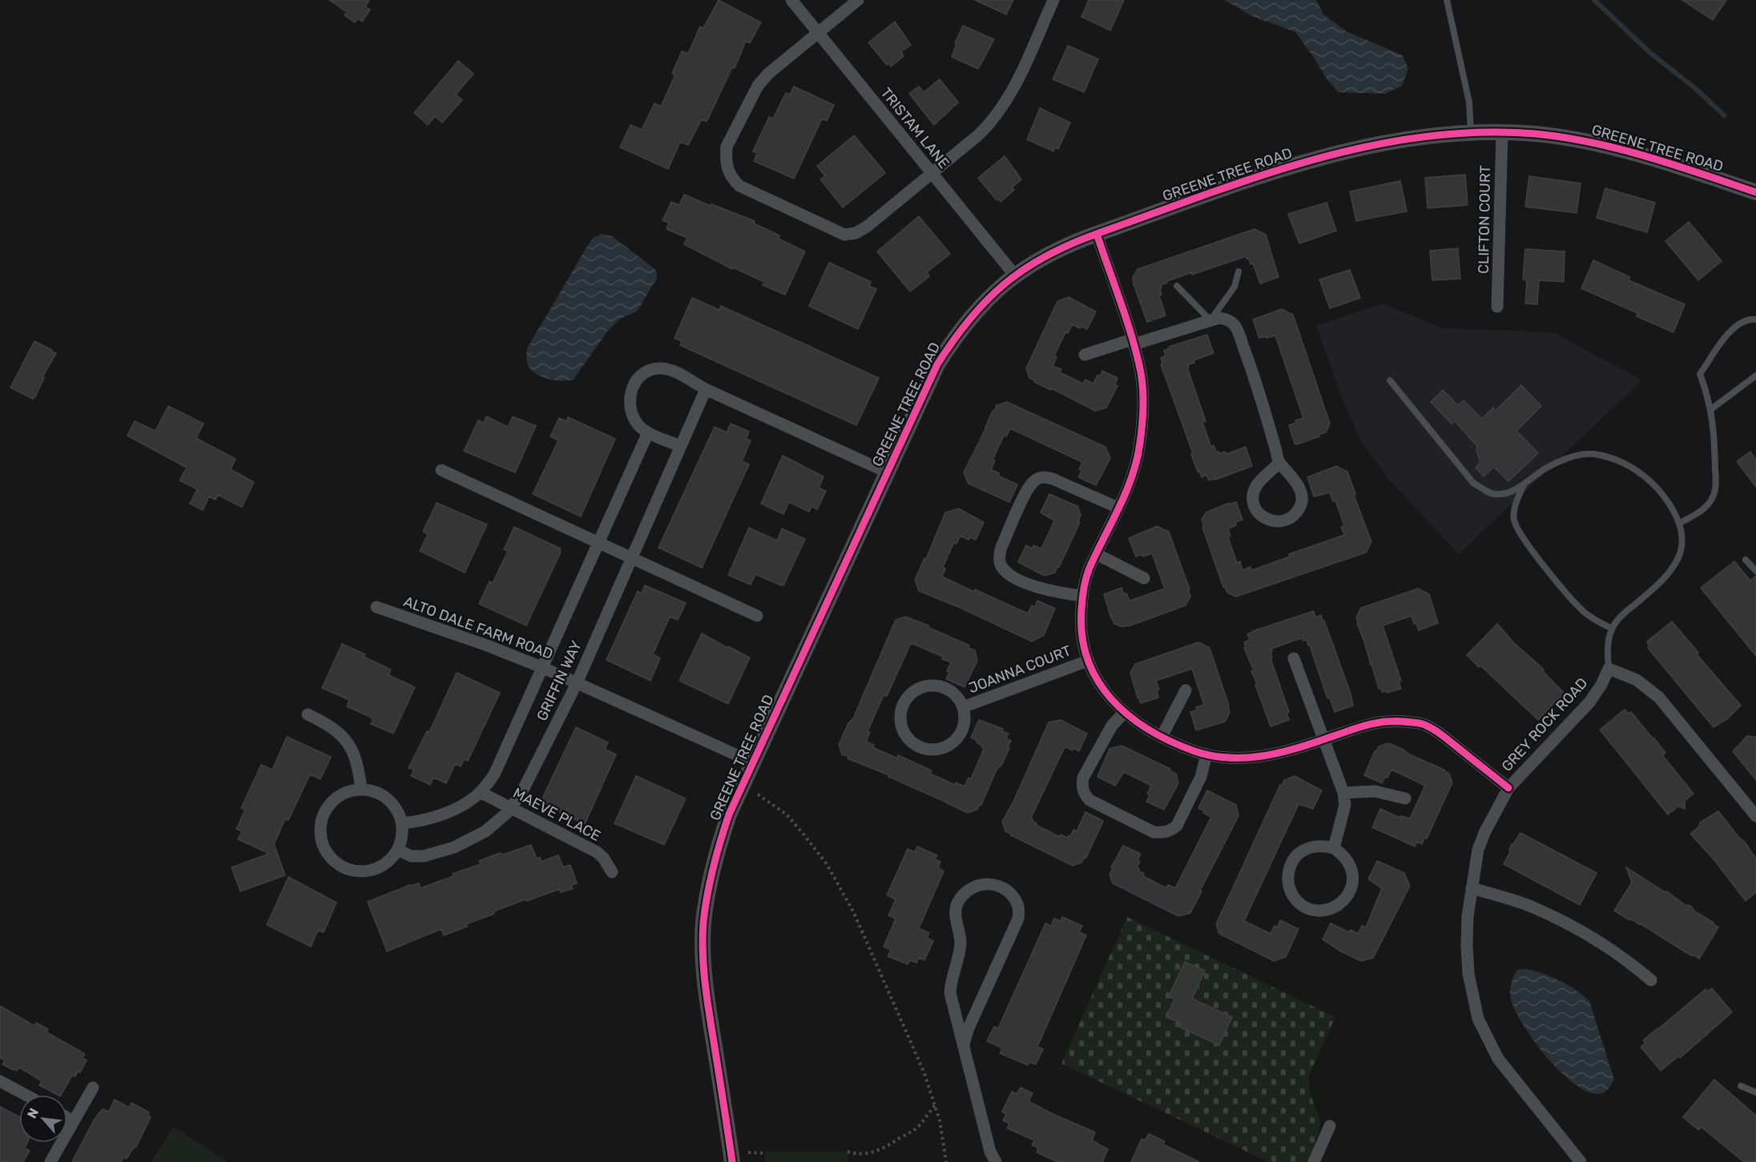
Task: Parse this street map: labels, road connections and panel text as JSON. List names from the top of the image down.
{
  "streets": {
    "street": [
      "TRISTAM LANE",
      "GREENE TREE ROAD",
      "CLIFTON COURT",
      "ALTO DALE FARM ROAD",
      "JOANNA COURT",
      "GRIFFIN WAY",
      "GREY ROCK ROAD",
      "MAEVE PLACE"
    ]
  },
  "crossings": [
    ["TRISTAM LANE", "GREENE TREE ROAD"],
    ["GREENE TREE ROAD", "CLIFTON COURT"],
    ["GREENE TREE ROAD", "ALTO DALE FARM ROAD"],
    ["ALTO DALE FARM ROAD", "GRIFFIN WAY"],
    ["GRIFFIN WAY", "MAEVE PLACE"]
  ],
  "north": "top left"
}
